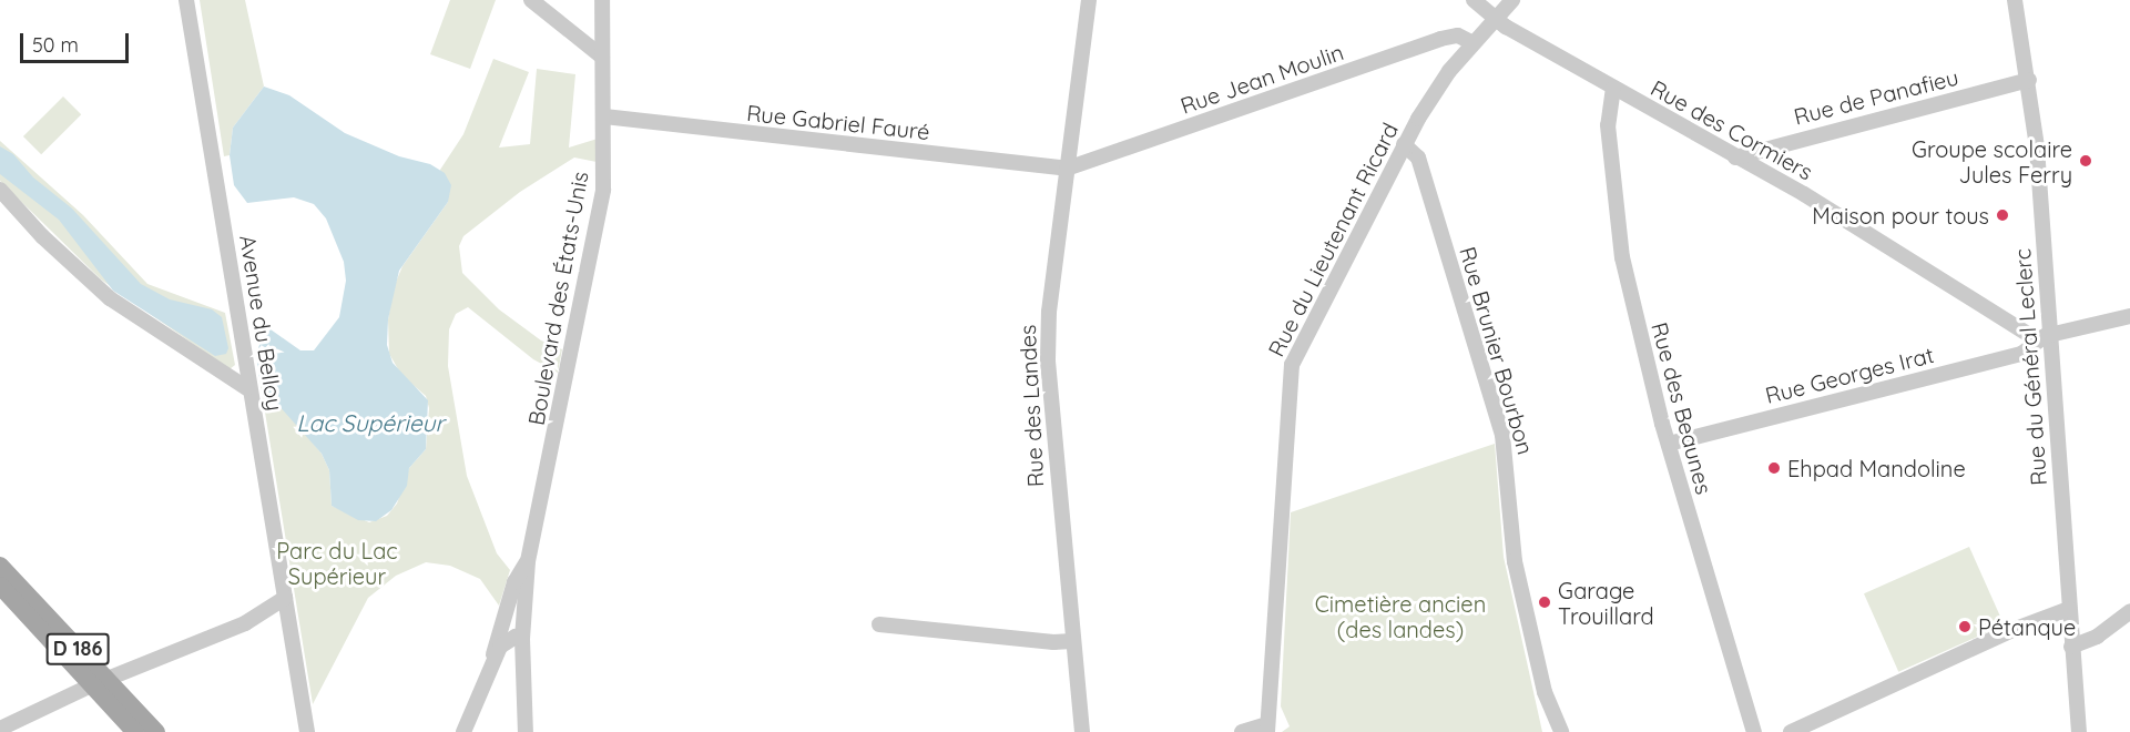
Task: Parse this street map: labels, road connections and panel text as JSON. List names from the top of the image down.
{
  "streets": {
    "main road": ["D 186"],
    "street": [
      "Rue Jean Moulin",
      "Rue de Panafieu",
      "Rue Gabriel Fauré",
      "Rue des Cormiers",
      "Rue du Lieutenant Ricard",
      "Boulevard des États-Unis",
      "Avenue du Belloy",
      "Rue Brunier Bourbon",
      "Rue du Général Leclerc",
      "Rue Georges Irat",
      "Rue des Landes",
      "Rue des Beaunes"
    ]
  },
  "crossings": [
    ["Rue Jean Moulin", "Rue Gabriel Fauré"],
    ["Rue Jean Moulin", "Rue du Lieutenant Ricard"],
    ["Rue Jean Moulin", "Rue des Landes"],
    ["Rue de Panafieu", "Rue des Cormiers"],
    ["Rue de Panafieu", "Rue du Général Leclerc"],
    ["Rue Gabriel Fauré", "Boulevard des États-Unis"],
    ["Rue Gabriel Fauré", "Rue des Landes"],
    ["Rue des Cormiers", "Rue du Lieutenant Ricard"],
    ["Rue des Cormiers", "Rue du Général Leclerc"],
    ["Rue des Cormiers", "Rue Georges Irat"],
    ["Rue des Cormiers", "Rue des Beaunes"],
    ["Rue du Lieutenant Ricard", "Rue Brunier Bourbon"],
    ["Rue du Général Leclerc", "Rue Georges Irat"],
    ["Rue Georges Irat", "Rue des Beaunes"]
  ],
  "water": ["Lac Supérieur"],
  "parks": ["Parc du Lac Supérieur", "Cimetière ancien (des landes)"],
  "places": [
    "Groupe scolaire Jules Ferry",
    "Maison pour tous",
    "Ehpad Mandoline",
    "Garage Trouillard",
    "Pétanque"
  ],
  "scale_bar": "50 m"
}
